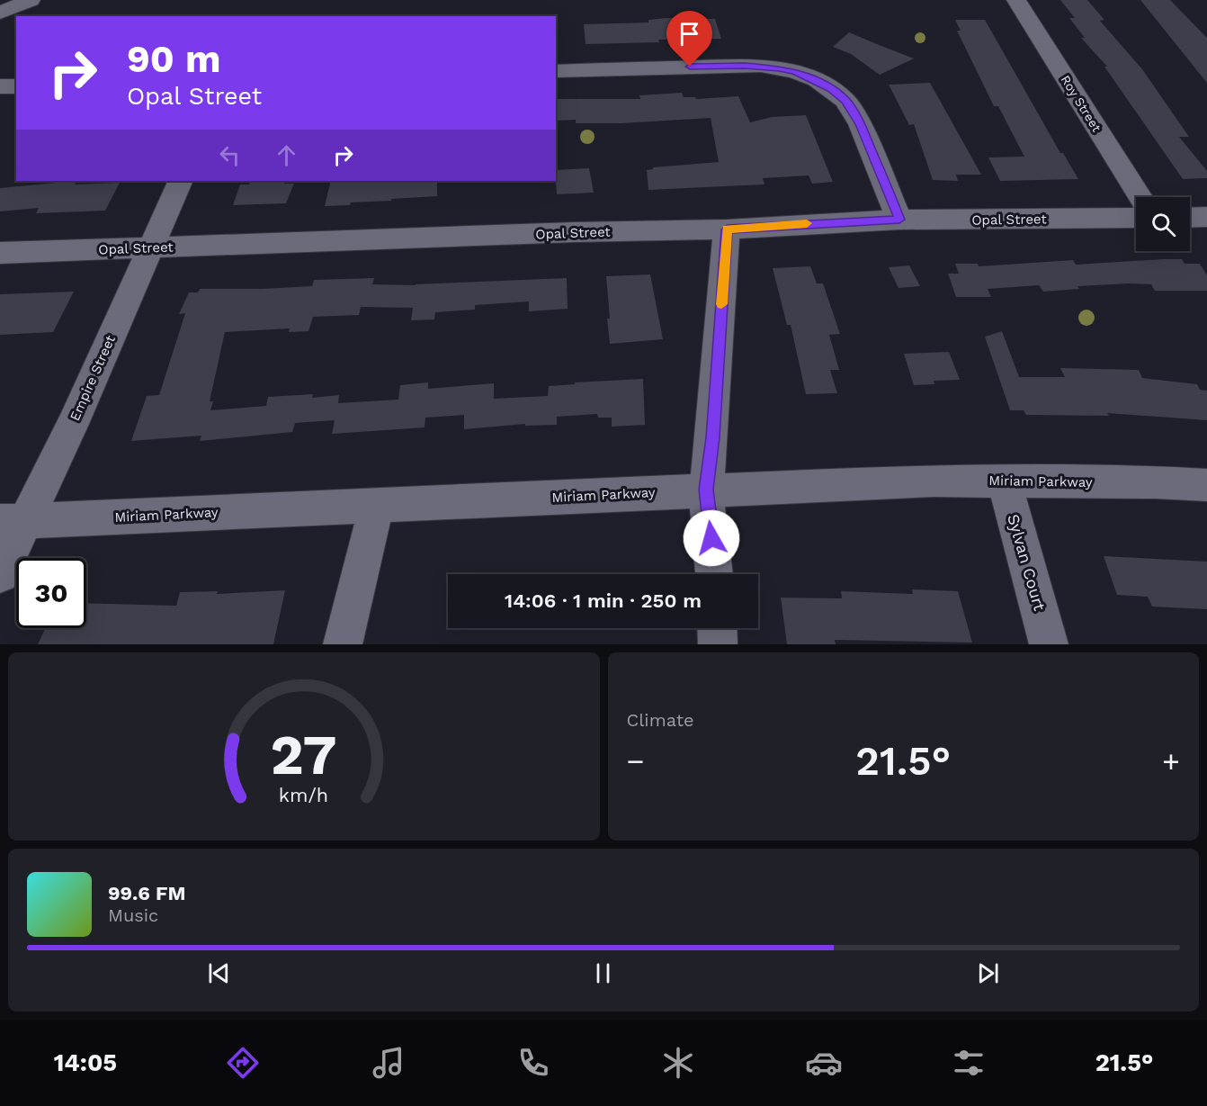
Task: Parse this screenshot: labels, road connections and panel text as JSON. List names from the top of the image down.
{
  "streets": {
    "street": [
      "Roy Street",
      "Opal Street",
      "Empire Street",
      "Miriam Parkway",
      "Sylvan Court"
    ]
  },
  "crossings": [
    ["Opal Street", "Empire Street"],
    ["Empire Street", "Miriam Parkway"],
    ["Miriam Parkway", "Sylvan Court"]
  ],
  "page": {
    "turn": ["90 m", "Opal Street"],
    "limit": "30",
    "trip": "14:06 · 1 min · 250 m",
    "tile": "Climate",
    "heat": ["−", "21.5°", "+"],
    "song": ["99.6 FM", "Music"],
    "tabs": ["14:05", "21.5°"],
    "gauge": ["27", "km/h"]
  }
}
